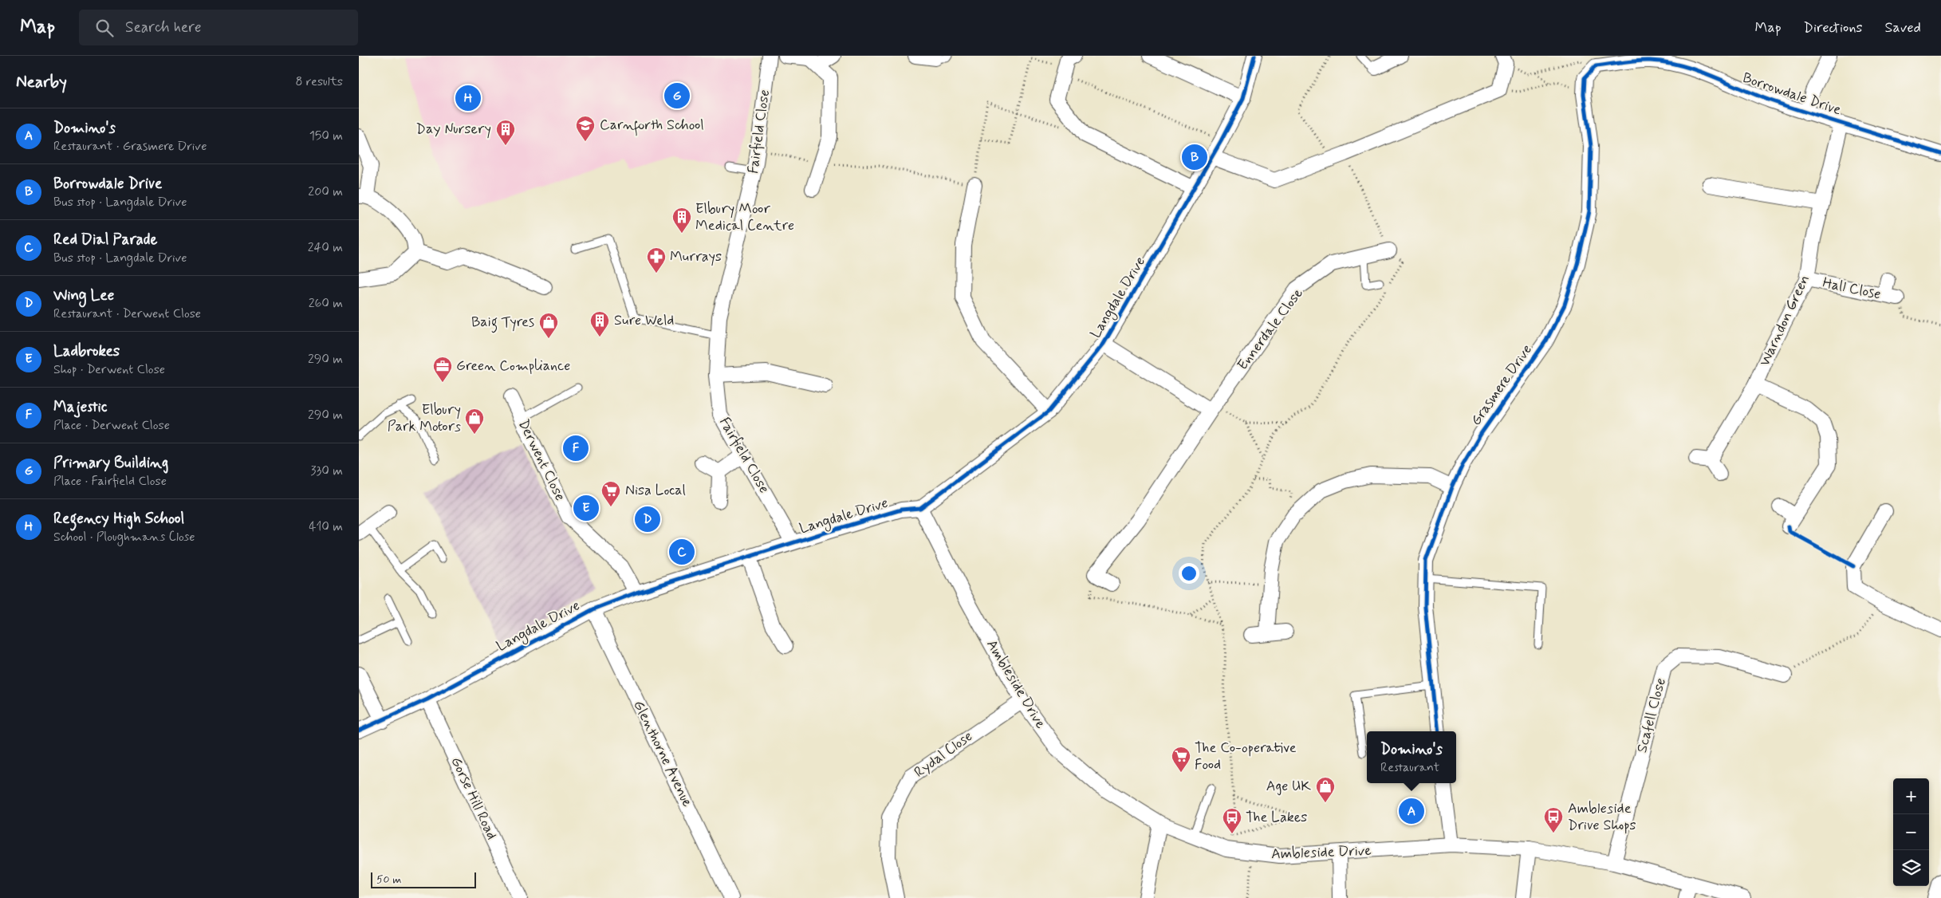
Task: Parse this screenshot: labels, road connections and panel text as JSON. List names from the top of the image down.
{
  "streets": {
    "street": [
      "Borrowdale Drive",
      "Fairfield Close",
      "Hall Close",
      "Langdale Drive",
      "Warndon Green",
      "Ennerdale Close",
      "Grasmere Drive",
      "Derwent Close",
      "Ambleside Drive",
      "Scafell Close",
      "Glenthorne Avenue",
      "Rydal Close",
      "Gorse Hill Road"
    ]
  },
  "crossings": [
    ["Borrowdale Drive", "Warndon Green"],
    ["Fairfield Close", "Langdale Drive"],
    ["Hall Close", "Warndon Green"],
    ["Langdale Drive", "Derwent Close"],
    ["Langdale Drive", "Ambleside Drive"],
    ["Langdale Drive", "Glenthorne Avenue"],
    ["Langdale Drive", "Gorse Hill Road"],
    ["Ambleside Drive", "Scafell Close"],
    ["Ambleside Drive", "Rydal Close"]
  ],
  "places": {
    "school or university": ["Carnforth School"],
    "building": ["Day Nursery", "Elbury Moor Medical Centre", "Sure Weld"],
    "pharmacy": ["Murrays"],
    "shop": ["Baig Tyres", "Elbury Park Motors", "Age UK"],
    "office": ["Green Compliance"],
    "supermarket": ["Nisa Local", "The Co-operative Food"],
    "bus stop": ["Ambleside Drive Shops", "The Lakes"]
  },
  "scale_bar": "50 m",
  "page": {
    "header": "Map",
    "search": "Search here",
    "nav": ["Map", "Directions", "Saved"],
    "heading": ["Nearby", "8 results"],
    "pins": [
      "G",
      "H",
      "B",
      "F",
      "E",
      "D",
      "C",
      "A"
    ],
    "list": [
      {
        "mark": "A",
        "name": "Domino's",
        "note": "Restaurant · Grasmere Drive",
        "value": "150 m"
      },
      {
        "mark": "B",
        "name": "Borrowdale Drive",
        "note": "Bus stop · Langdale Drive",
        "value": "200 m"
      },
      {
        "mark": "C",
        "name": "Red Dial Parade",
        "note": "Bus stop · Langdale Drive",
        "value": "240 m"
      },
      {
        "mark": "D",
        "name": "Wing Lee",
        "note": "Restaurant · Derwent Close",
        "value": "260 m"
      },
      {
        "mark": "E",
        "name": "Ladbrokes",
        "note": "Shop · Derwent Close",
        "value": "290 m"
      },
      {
        "mark": "F",
        "name": "Majestic",
        "note": "Place · Derwent Close",
        "value": "290 m"
      },
      {
        "mark": "G",
        "name": "Primary Building",
        "note": "Place · Fairfield Close",
        "value": "330 m"
      },
      {
        "mark": "H",
        "name": "Regency High School",
        "note": "School · Ploughmans Close",
        "value": "410 m"
      }
    ],
    "popup": ["Domino's", "Restaurant"],
    "map_buttons": ["+", "−"],
    "scale": "50 m"
  }
}
